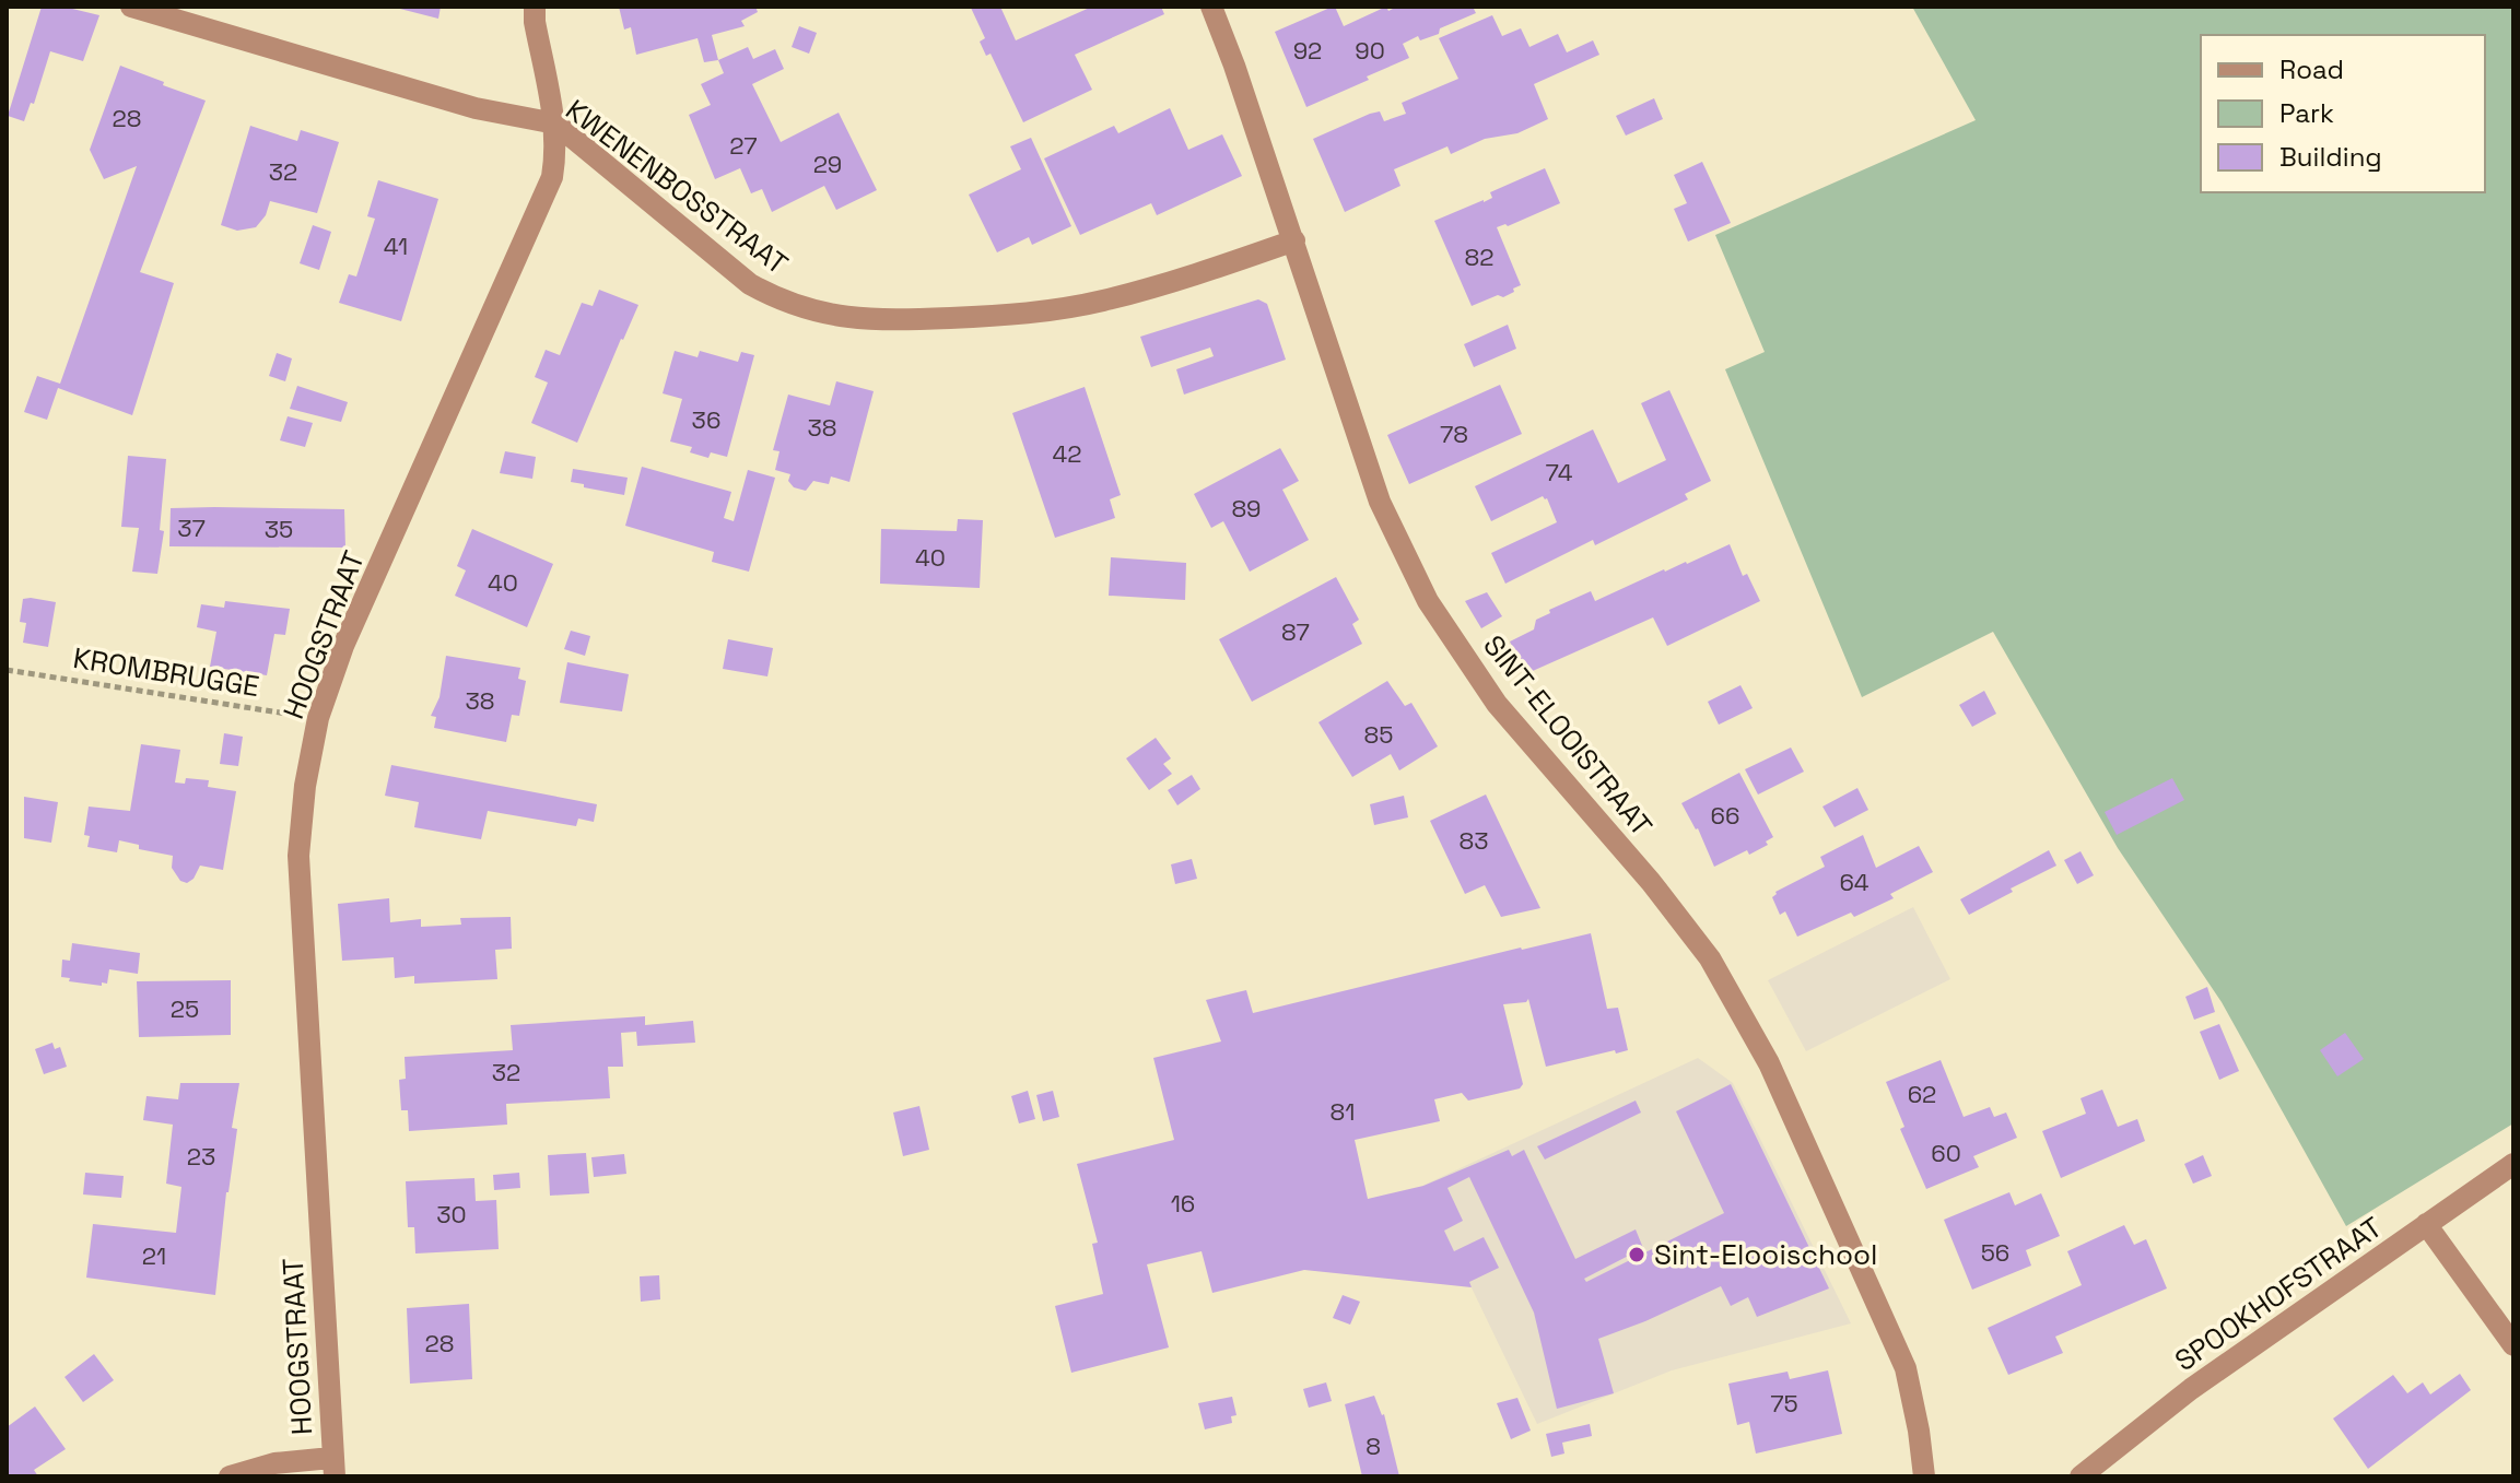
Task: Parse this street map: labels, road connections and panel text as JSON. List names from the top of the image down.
{
  "streets": {
    "street": [
      "KWENENBOSSTRAAT",
      "HOOGSTRAAT",
      "SINT-ELOOISTRAAT",
      "SPOOKHOFSTRAAT"
    ],
    "path": ["KROMBRUGGE"]
  },
  "crossings": [
    ["KWENENBOSSTRAAT", "HOOGSTRAAT"],
    ["KWENENBOSSTRAAT", "SINT-ELOOISTRAAT"],
    ["HOOGSTRAAT", "KROMBRUGGE"]
  ],
  "places": ["Sint-Elooischool"],
  "house_numbers": [
    "92",
    "90",
    "28",
    "27",
    "29",
    "32",
    "41",
    "82",
    "36",
    "38",
    "78",
    "42",
    "74",
    "89",
    "37",
    "35",
    "40",
    "40",
    "87",
    "38",
    "85",
    "66",
    "83",
    "64",
    "25",
    "32",
    "62",
    "81",
    "60",
    "23",
    "16",
    "30",
    "56",
    "21",
    "28",
    "75",
    "8"
  ],
  "legend": ["Road", "Park", "Building"]
}
